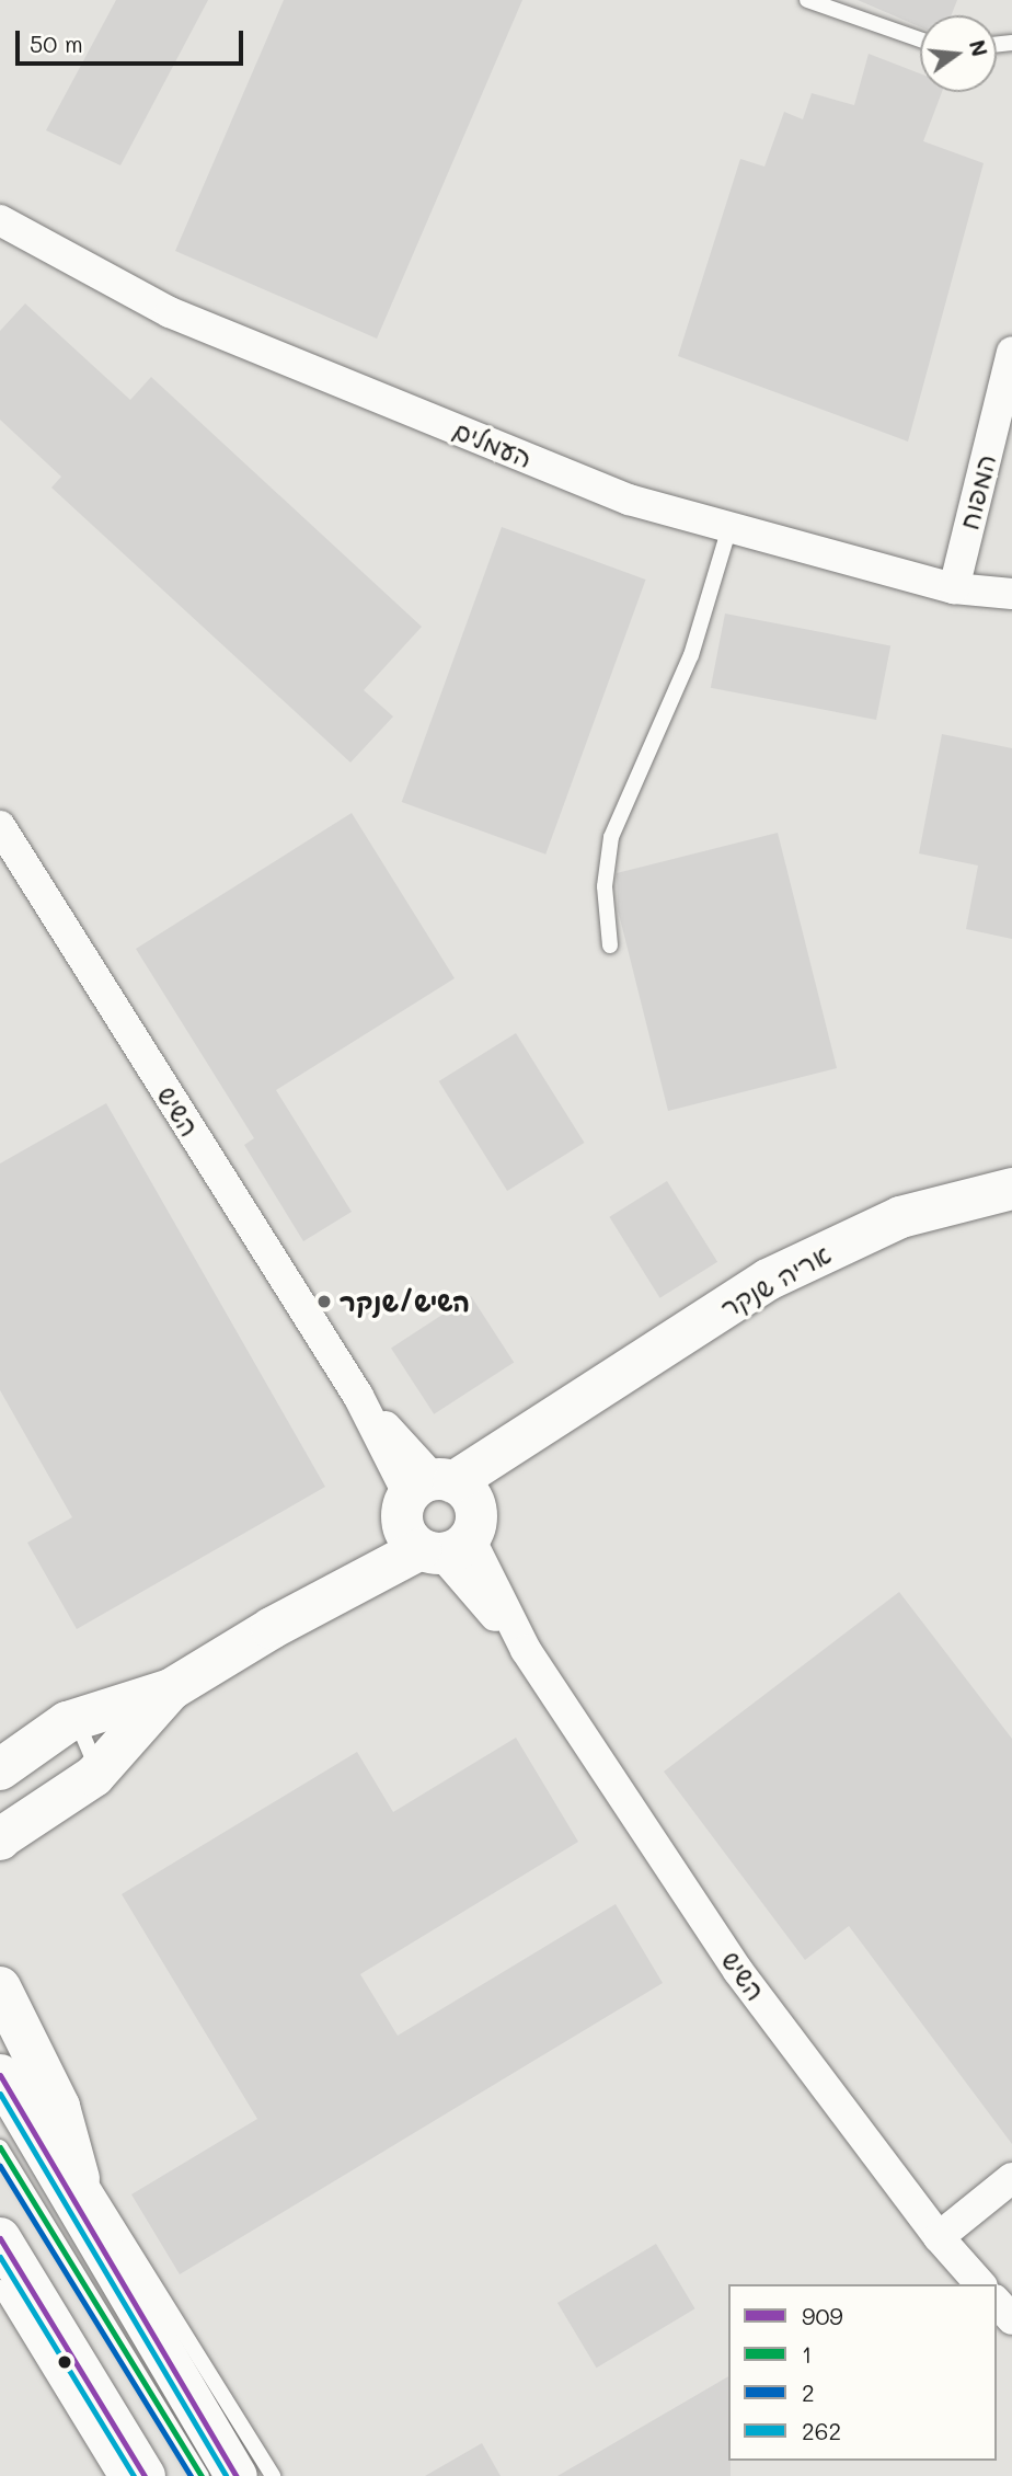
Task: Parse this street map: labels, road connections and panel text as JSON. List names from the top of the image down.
{
  "streets": {
    "main road": ["אריה שנקר"],
    "street": ["העמלים", "המפוח", "השיש"]
  },
  "crossings": [
    ["העמלים", "המפוח"],
    ["השיש", "אריה שנקר"]
  ],
  "places": ["השיש/שנקר"],
  "lines": [
    "transit line 909",
    "transit line 262",
    "transit line 1",
    "transit line 2"
  ],
  "legend": [
    "909",
    "1",
    "2",
    "262"
  ],
  "scale_bar": "50 m",
  "north": "right"
}
